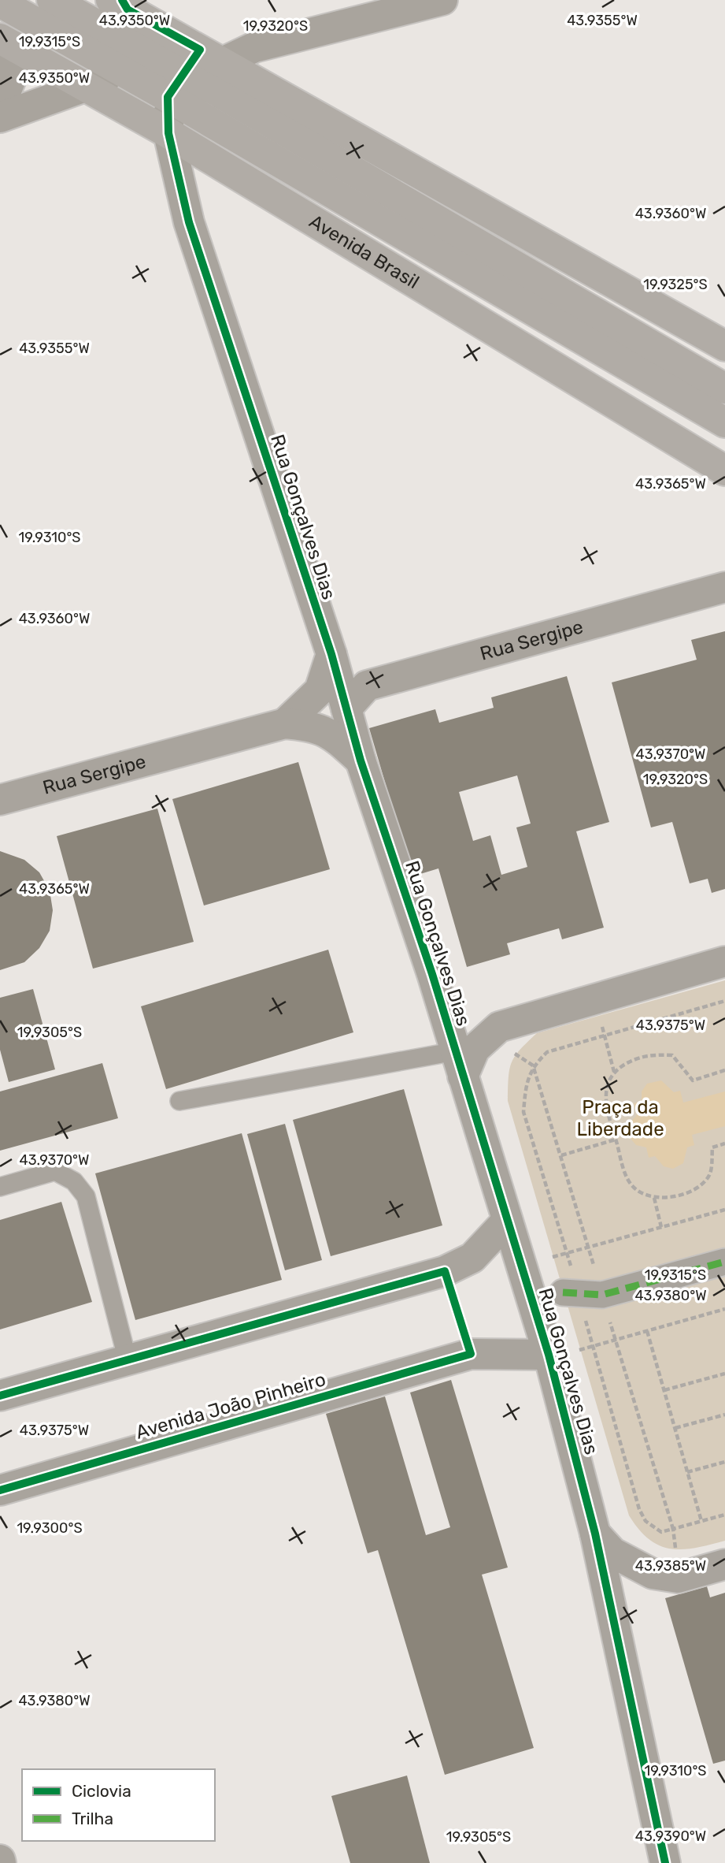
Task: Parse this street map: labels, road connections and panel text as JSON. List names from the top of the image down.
{
  "streets": {
    "main road": ["Avenida Brasil"],
    "street": ["Rua Gonçalves Dias", "Rua Sergipe", "Avenida João Pinheiro"]
  },
  "crossings": [
    ["Avenida Brasil", "Rua Gonçalves Dias"],
    ["Rua Gonçalves Dias", "Rua Sergipe"],
    ["Rua Gonçalves Dias", "Avenida João Pinheiro"]
  ],
  "parks": ["Praça da Liberdade"],
  "legend": ["Ciclovia", "Trilha"],
  "coordinates": [
    "43.9350°W",
    "43.9355°W",
    "19.9320°S",
    "19.9315°S",
    "43.9360°W",
    "19.9325°S",
    "43.9365°W",
    "19.9310°S",
    "43.9370°W",
    "43.9375°W",
    "19.9305°S",
    "43.9380°W",
    "19.9300°S",
    "43.9385°W",
    "43.9390°W"
  ]
}
